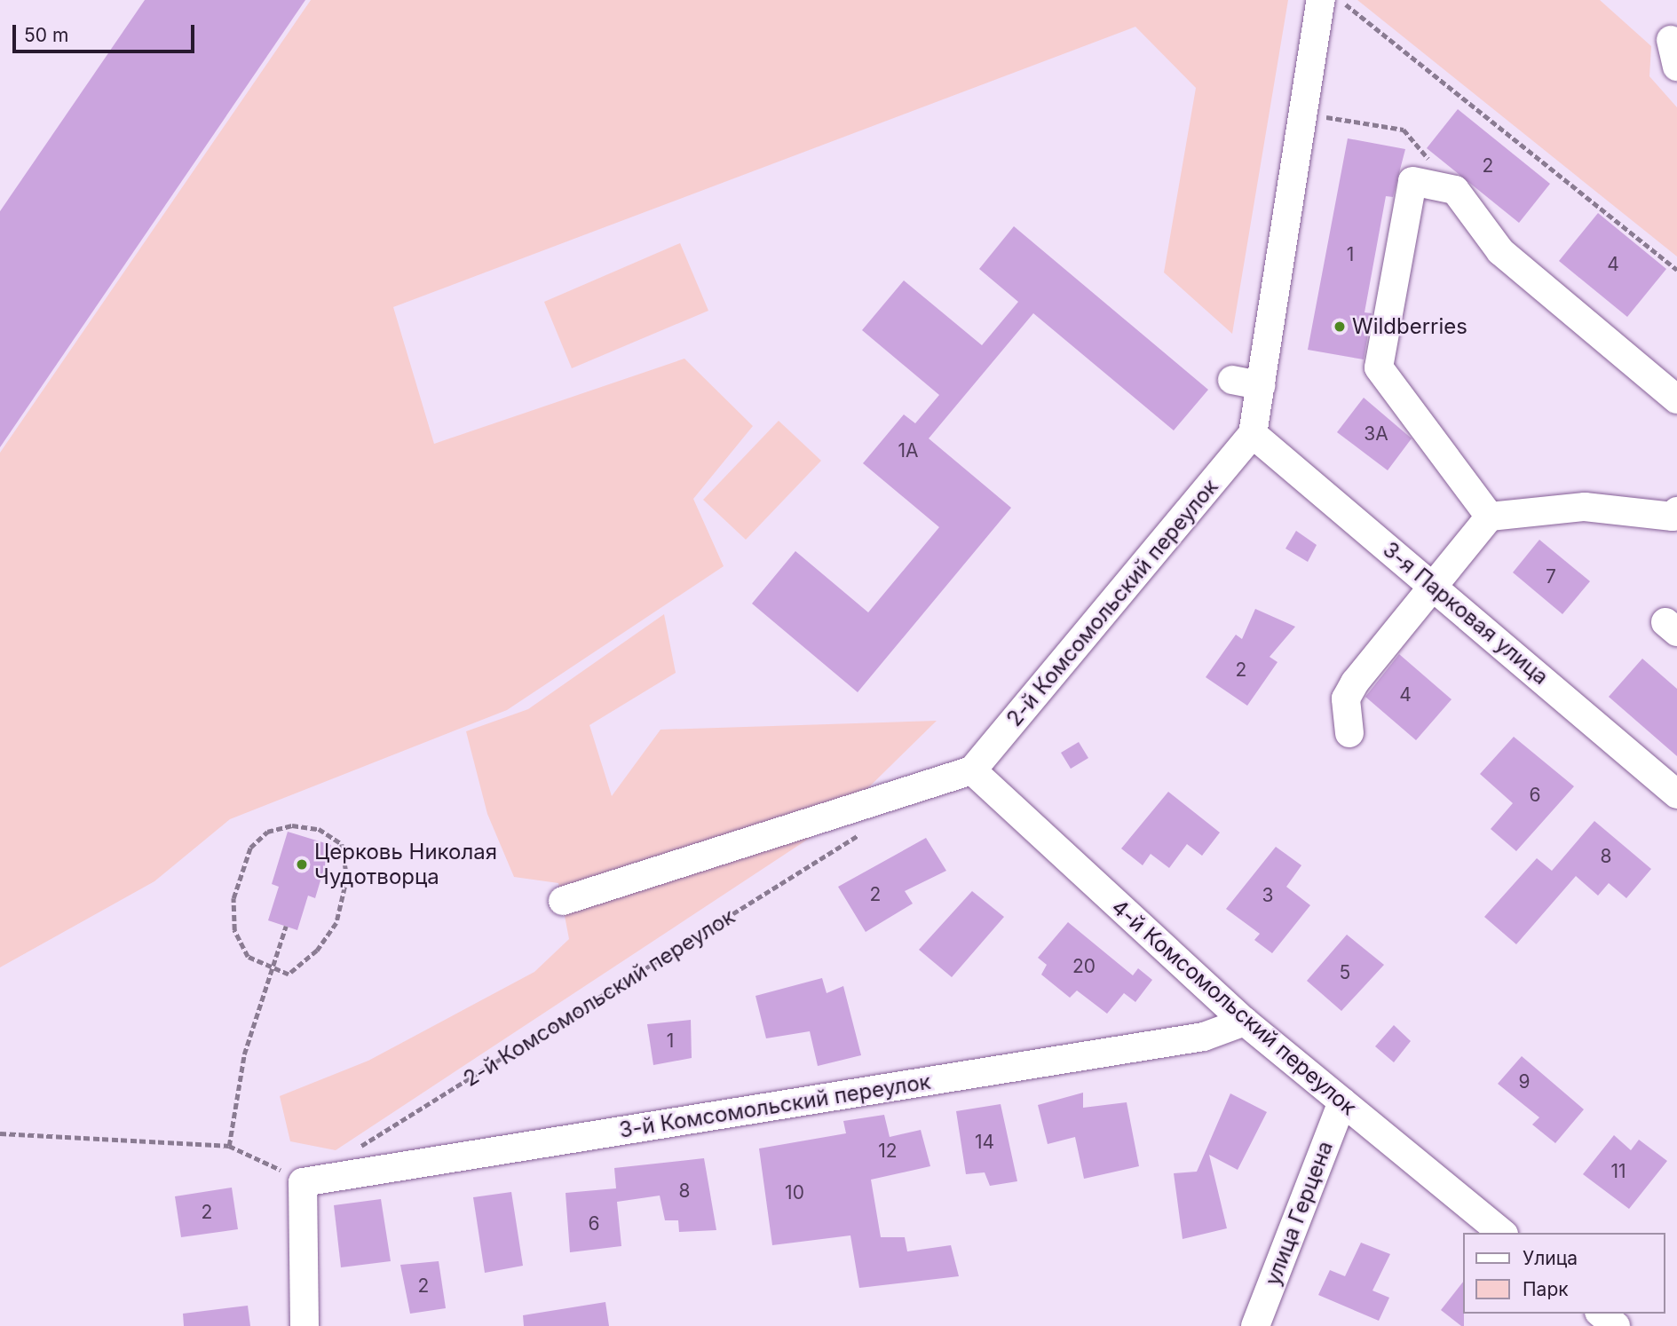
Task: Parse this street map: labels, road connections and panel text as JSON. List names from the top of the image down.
{
  "streets": {
    "street": [
      "2-й Комсомольский переулок",
      "3-я Парковая улица",
      "4-й Комсомольский переулок",
      "3-й Комсомольский переулок",
      "улица Герцена"
    ]
  },
  "crossings": [
    ["2-й Комсомольский переулок", "3-я Парковая улица"],
    ["2-й Комсомольский переулок", "4-й Комсомольский переулок"],
    ["4-й Комсомольский переулок", "3-й Комсомольский переулок"],
    ["4-й Комсомольский переулок", "улица Герцена"]
  ],
  "places": ["Wildberries", "Церковь Николая Чудотворца"],
  "house_numbers": [
    "2",
    "1",
    "4",
    "3А",
    "1А",
    "7",
    "2",
    "4",
    "6",
    "8",
    "2",
    "3",
    "20",
    "5",
    "1",
    "9",
    "14",
    "12",
    "11",
    "8",
    "10",
    "2",
    "6",
    "2"
  ],
  "legend": ["Улица", "Парк"],
  "scale_bar": "50 m"
}
